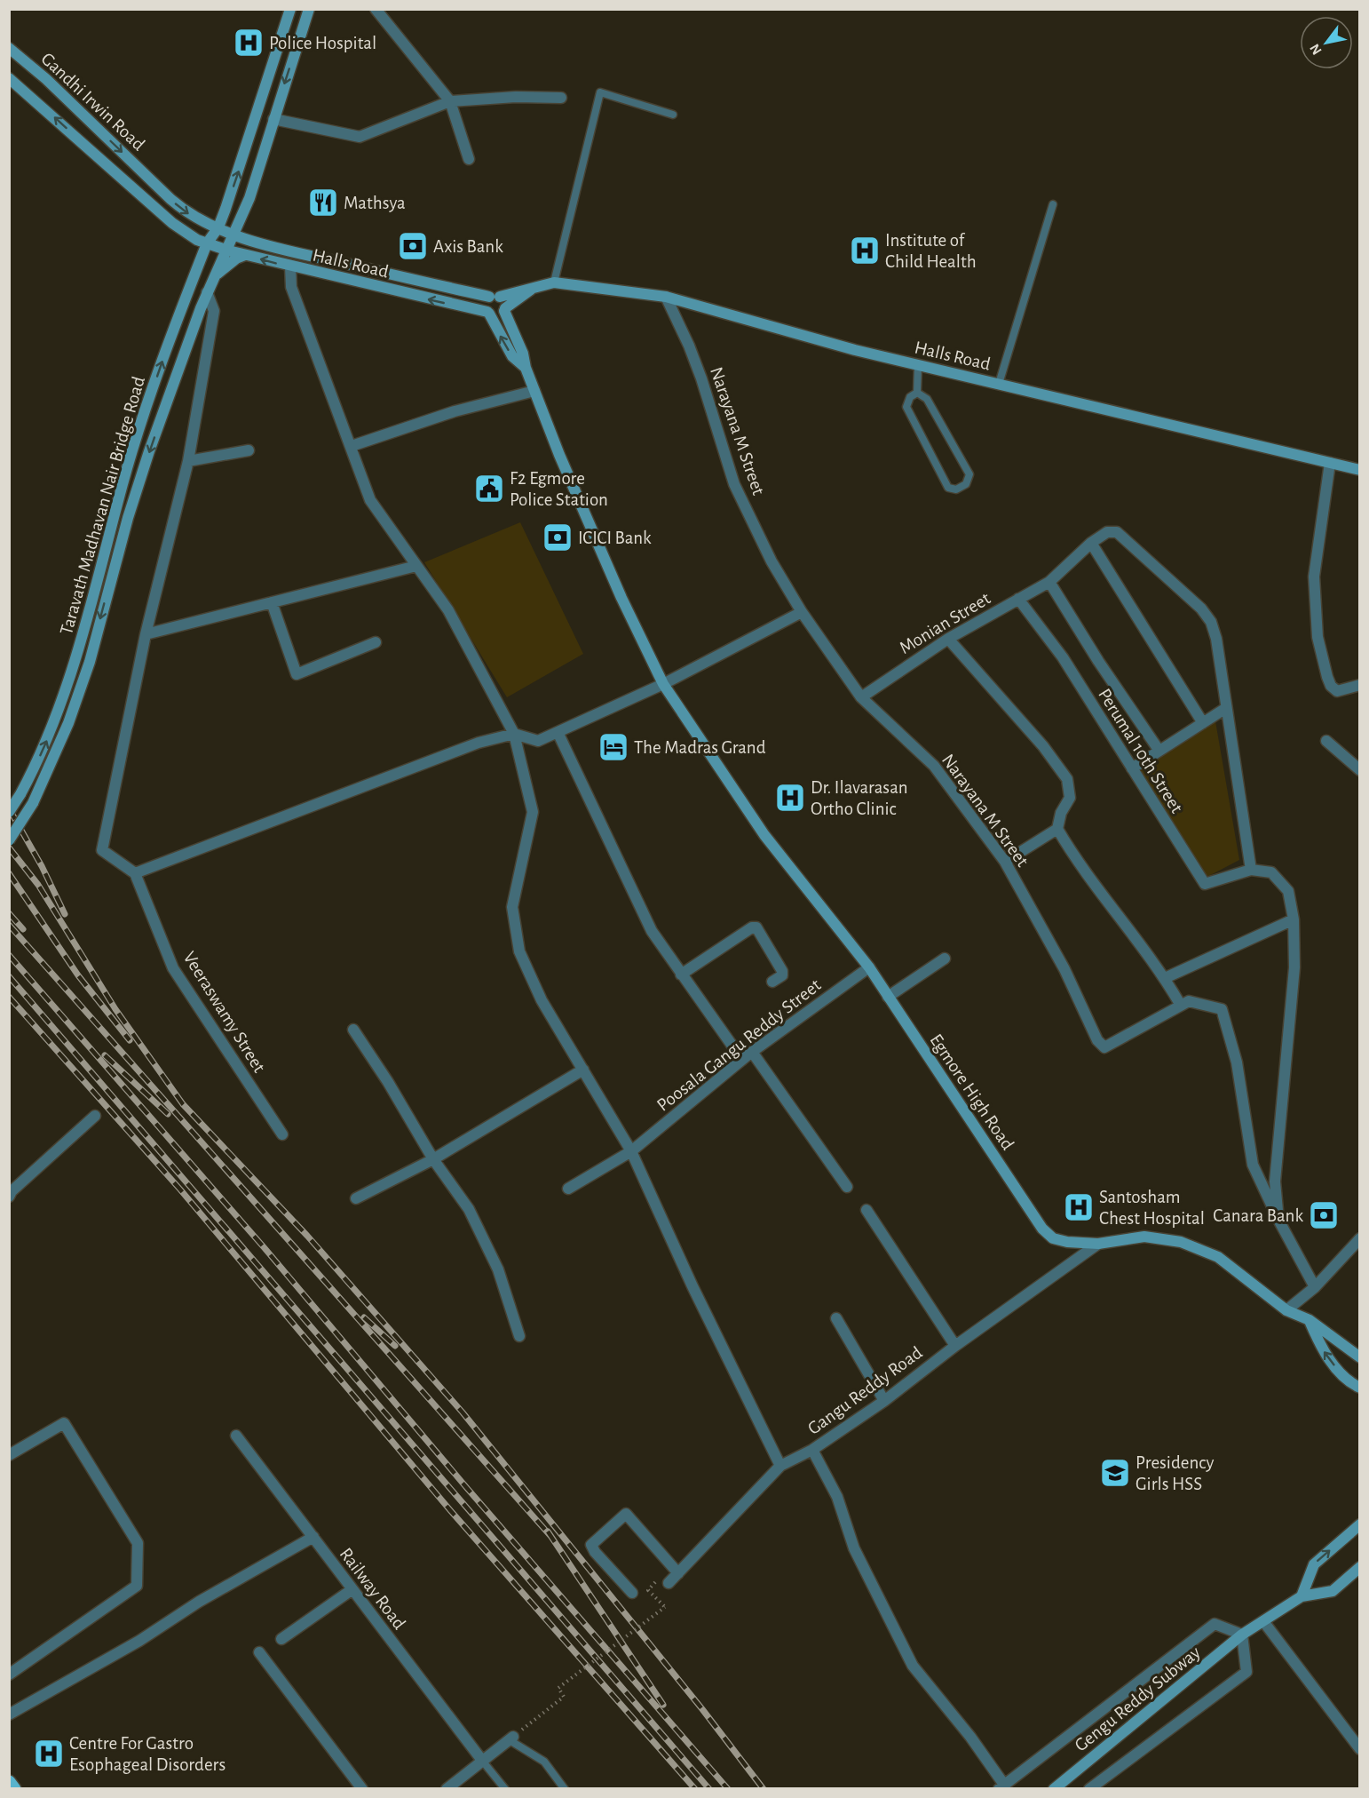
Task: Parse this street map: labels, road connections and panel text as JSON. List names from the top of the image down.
{
  "streets": {
    "main road": [
      "Gandhi Irwin Road",
      "Halls Road",
      "Taravath Madhavan Nair Bridge Road",
      "Egmore High Road",
      "Gengu Reddy Subway"
    ],
    "street": [
      "Narayana M Street",
      "Monian Street",
      "Perumal 10th Street",
      "Veeraswamy Street",
      "Poosala Gangu Reddy Street",
      "Gangu Reddy Road",
      "Railway Road"
    ]
  },
  "crossings": [
    ["Gandhi Irwin Road", "Halls Road"],
    ["Gandhi Irwin Road", "Taravath Madhavan Nair Bridge Road"],
    ["Halls Road", "Narayana M Street"],
    ["Halls Road", "Taravath Madhavan Nair Bridge Road"],
    ["Narayana M Street", "Monian Street"],
    ["Monian Street", "Perumal 10th Street"],
    ["Poosala Gangu Reddy Street", "Egmore High Road"],
    ["Egmore High Road", "Gangu Reddy Road"]
  ],
  "places": {
    "hospital": [
      "Police Hospital",
      "Institute of Child Health",
      "Dr. Ilavarasan Ortho Clinic",
      "Santosham Chest Hospital",
      "Centre For Gastro Esophageal Disorders"
    ],
    "restaurant": ["Mathsya"],
    "bank": ["Axis Bank", "ICICI Bank", "Canara Bank"],
    "public building": ["F2 Egmore Police Station"],
    "hotel": ["The Madras Grand"],
    "school or university": ["Presidency Girls HSS"]
  },
  "north": "bottom left"
}
